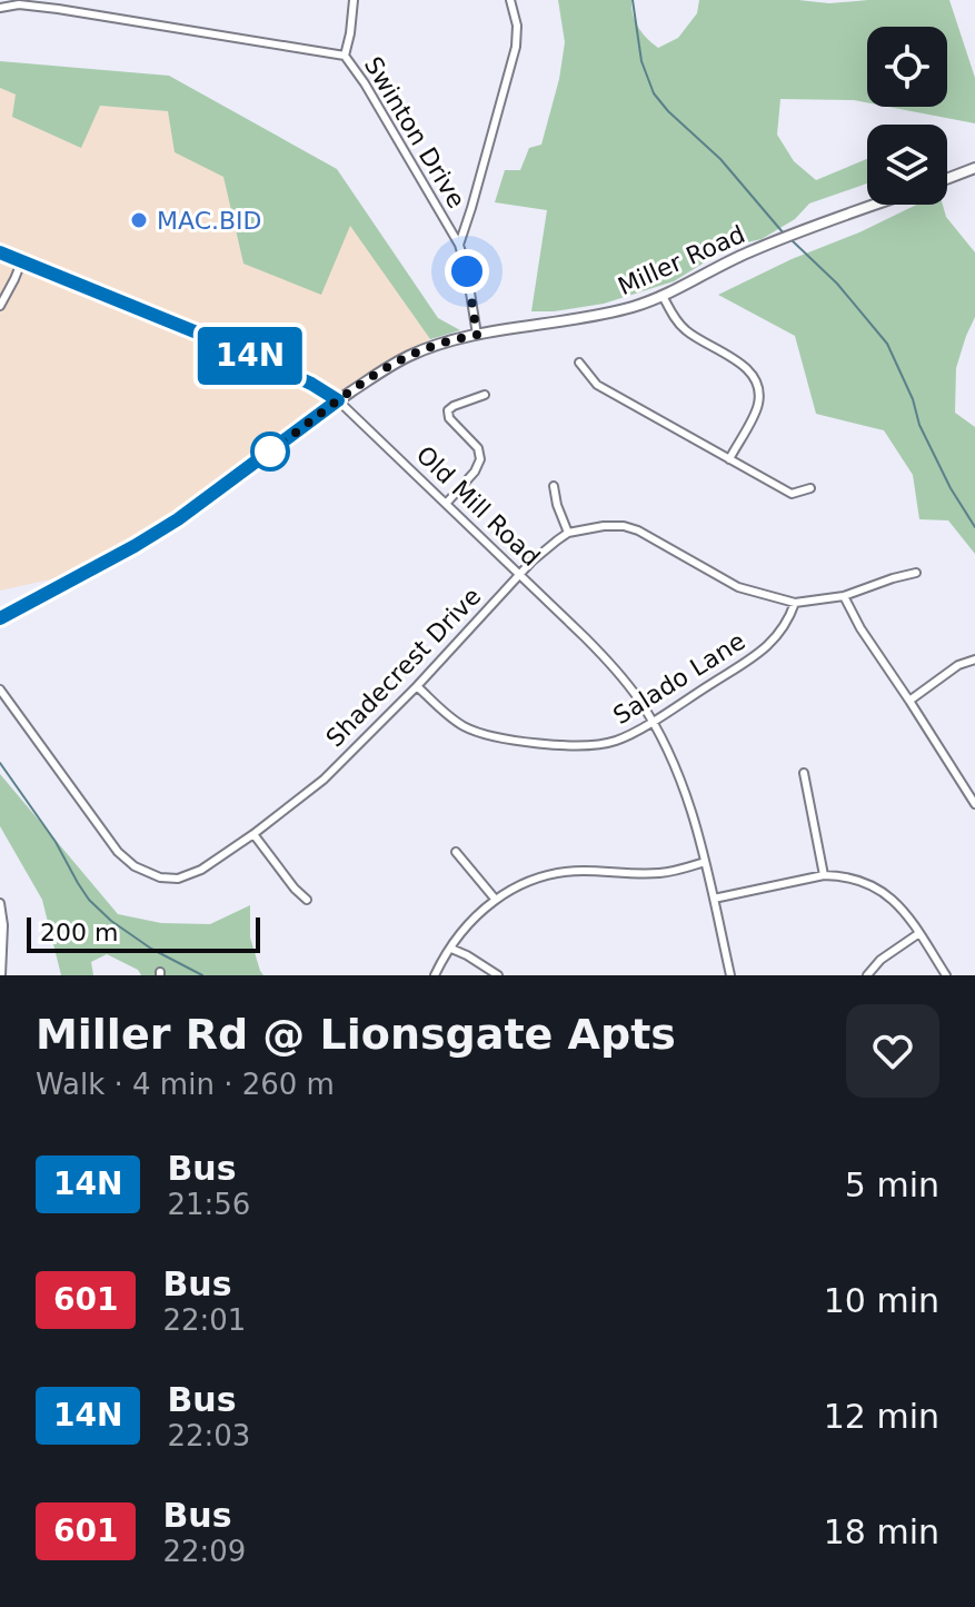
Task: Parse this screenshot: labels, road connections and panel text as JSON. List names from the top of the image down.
{
  "streets": {
    "street": [
      "Swinton Drive",
      "Miller Road",
      "Old Mill Road",
      "Shadecrest Drive",
      "Salado Lane"
    ]
  },
  "crossings": [
    ["Swinton Drive", "Miller Road"],
    ["Miller Road", "Old Mill Road"],
    ["Old Mill Road", "Shadecrest Drive"],
    ["Old Mill Road", "Salado Lane"],
    ["Shadecrest Drive", "Salado Lane"]
  ],
  "places": ["MAC.BID"],
  "lines": ["bus line 14N"],
  "scale_bar": "200 m",
  "page": {
    "on_map": "14N",
    "scale": "200 m",
    "heading": ["Miller Rd @ Lionsgate Apts", "Walk · 4 min · 260 m"],
    "list": [
      {
        "mark": "14N",
        "name": "Bus",
        "note": "21:56",
        "value": "5 min"
      },
      {
        "mark": "601",
        "name": "Bus",
        "note": "22:01",
        "value": "10 min"
      },
      {
        "mark": "14N",
        "name": "Bus",
        "note": "22:03",
        "value": "12 min"
      },
      {
        "mark": "601",
        "name": "Bus",
        "note": "22:09",
        "value": "18 min"
      }
    ]
  }
}
